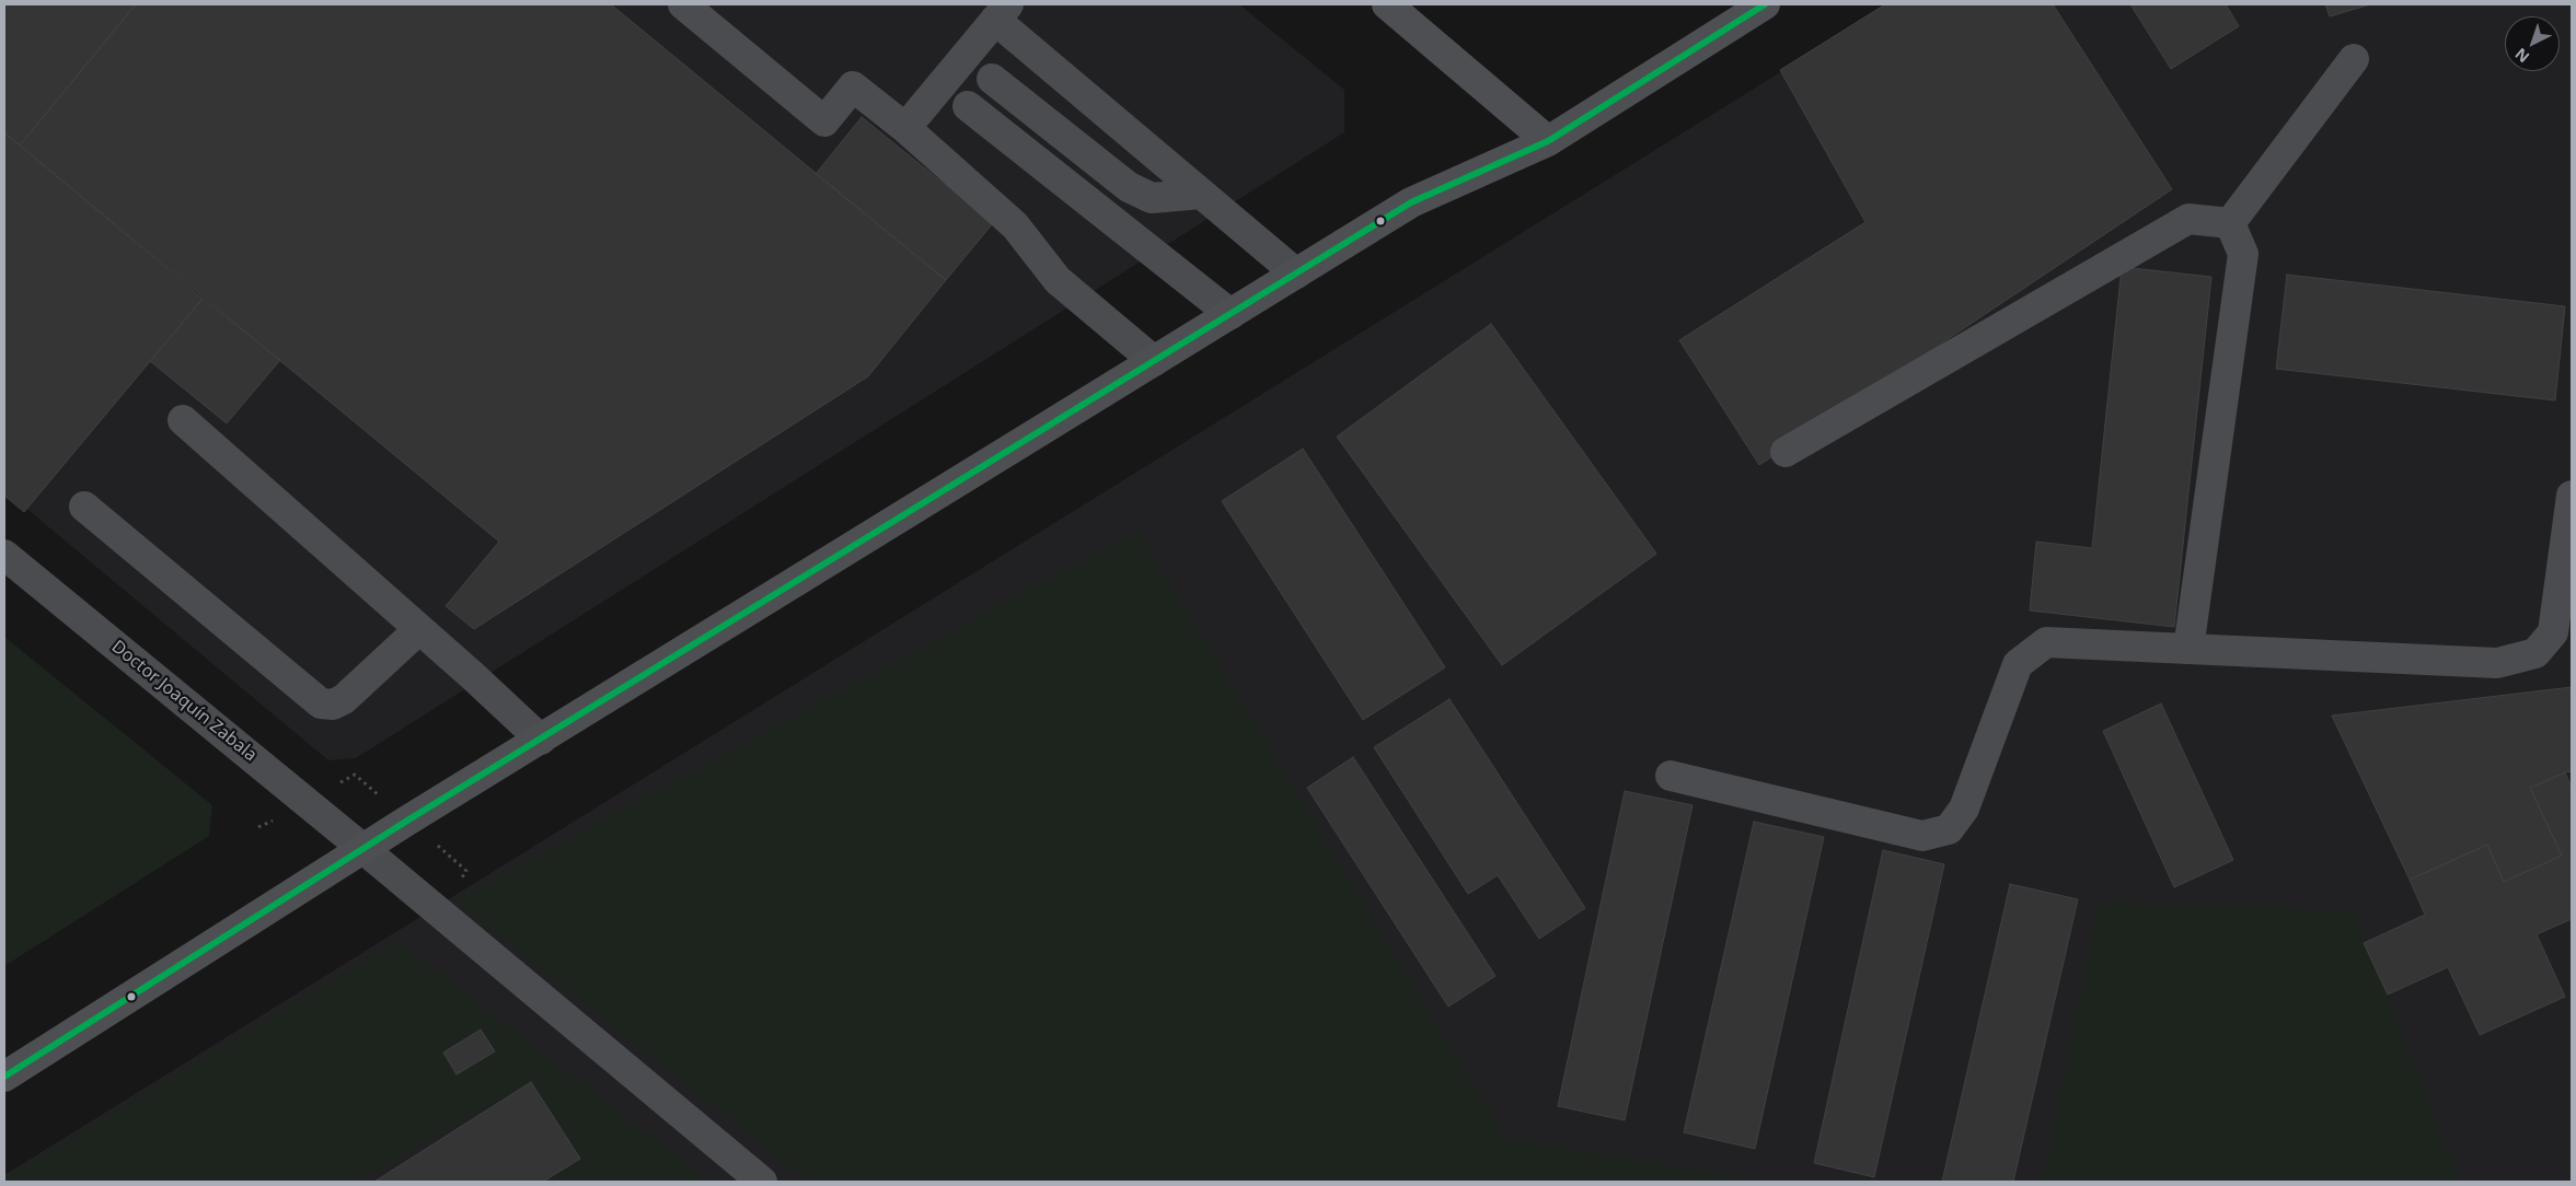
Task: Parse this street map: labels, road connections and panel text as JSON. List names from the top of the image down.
{
  "streets": {
    "street": ["Doctor Joaquín Zabala"]
  },
  "north": "bottom left"
}
